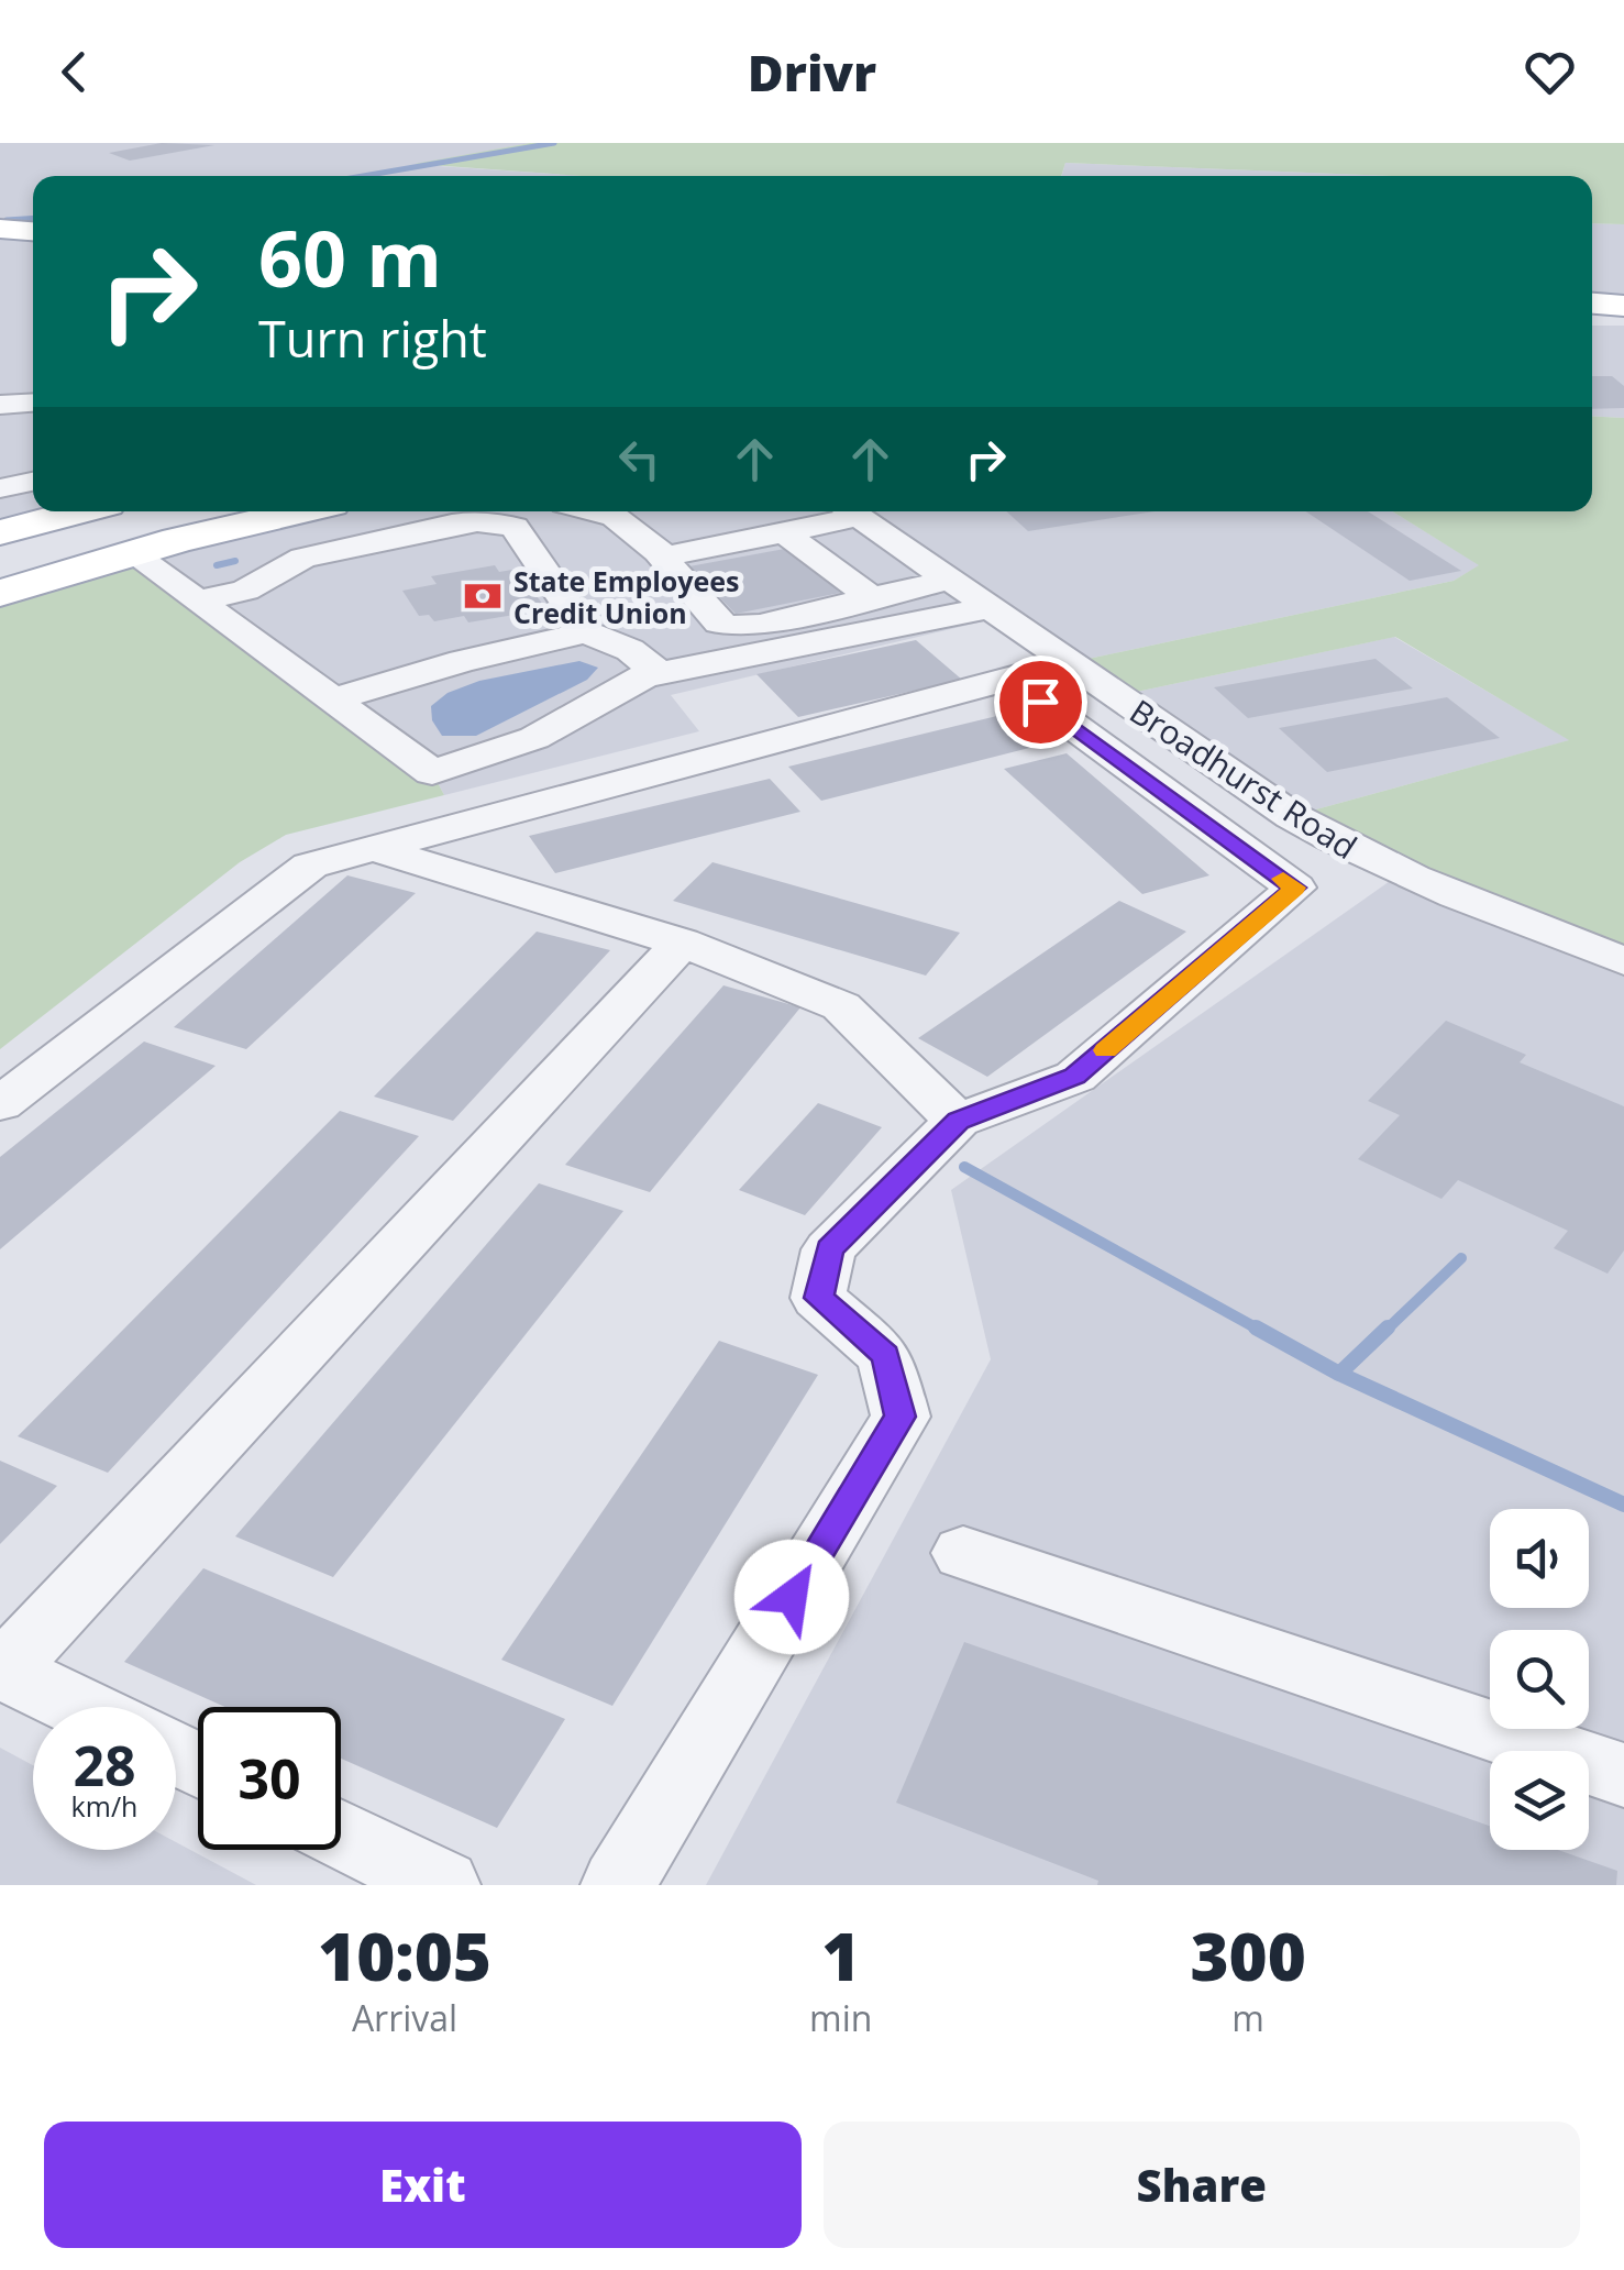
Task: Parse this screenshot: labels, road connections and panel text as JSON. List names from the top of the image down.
{
  "streets": {
    "street": ["Broadhurst Road"]
  },
  "places": {
    "bank": ["State Employees Credit Union"]
  },
  "page": {
    "header": "Drivr",
    "turn": ["60 m", "Turn right"],
    "speed": "28 km/h",
    "limit": "30",
    "eta": [
      "10:05",
      "Arrival",
      "1",
      "min",
      "300",
      "m"
    ],
    "buttons": ["Exit", "Share"]
  }
}
